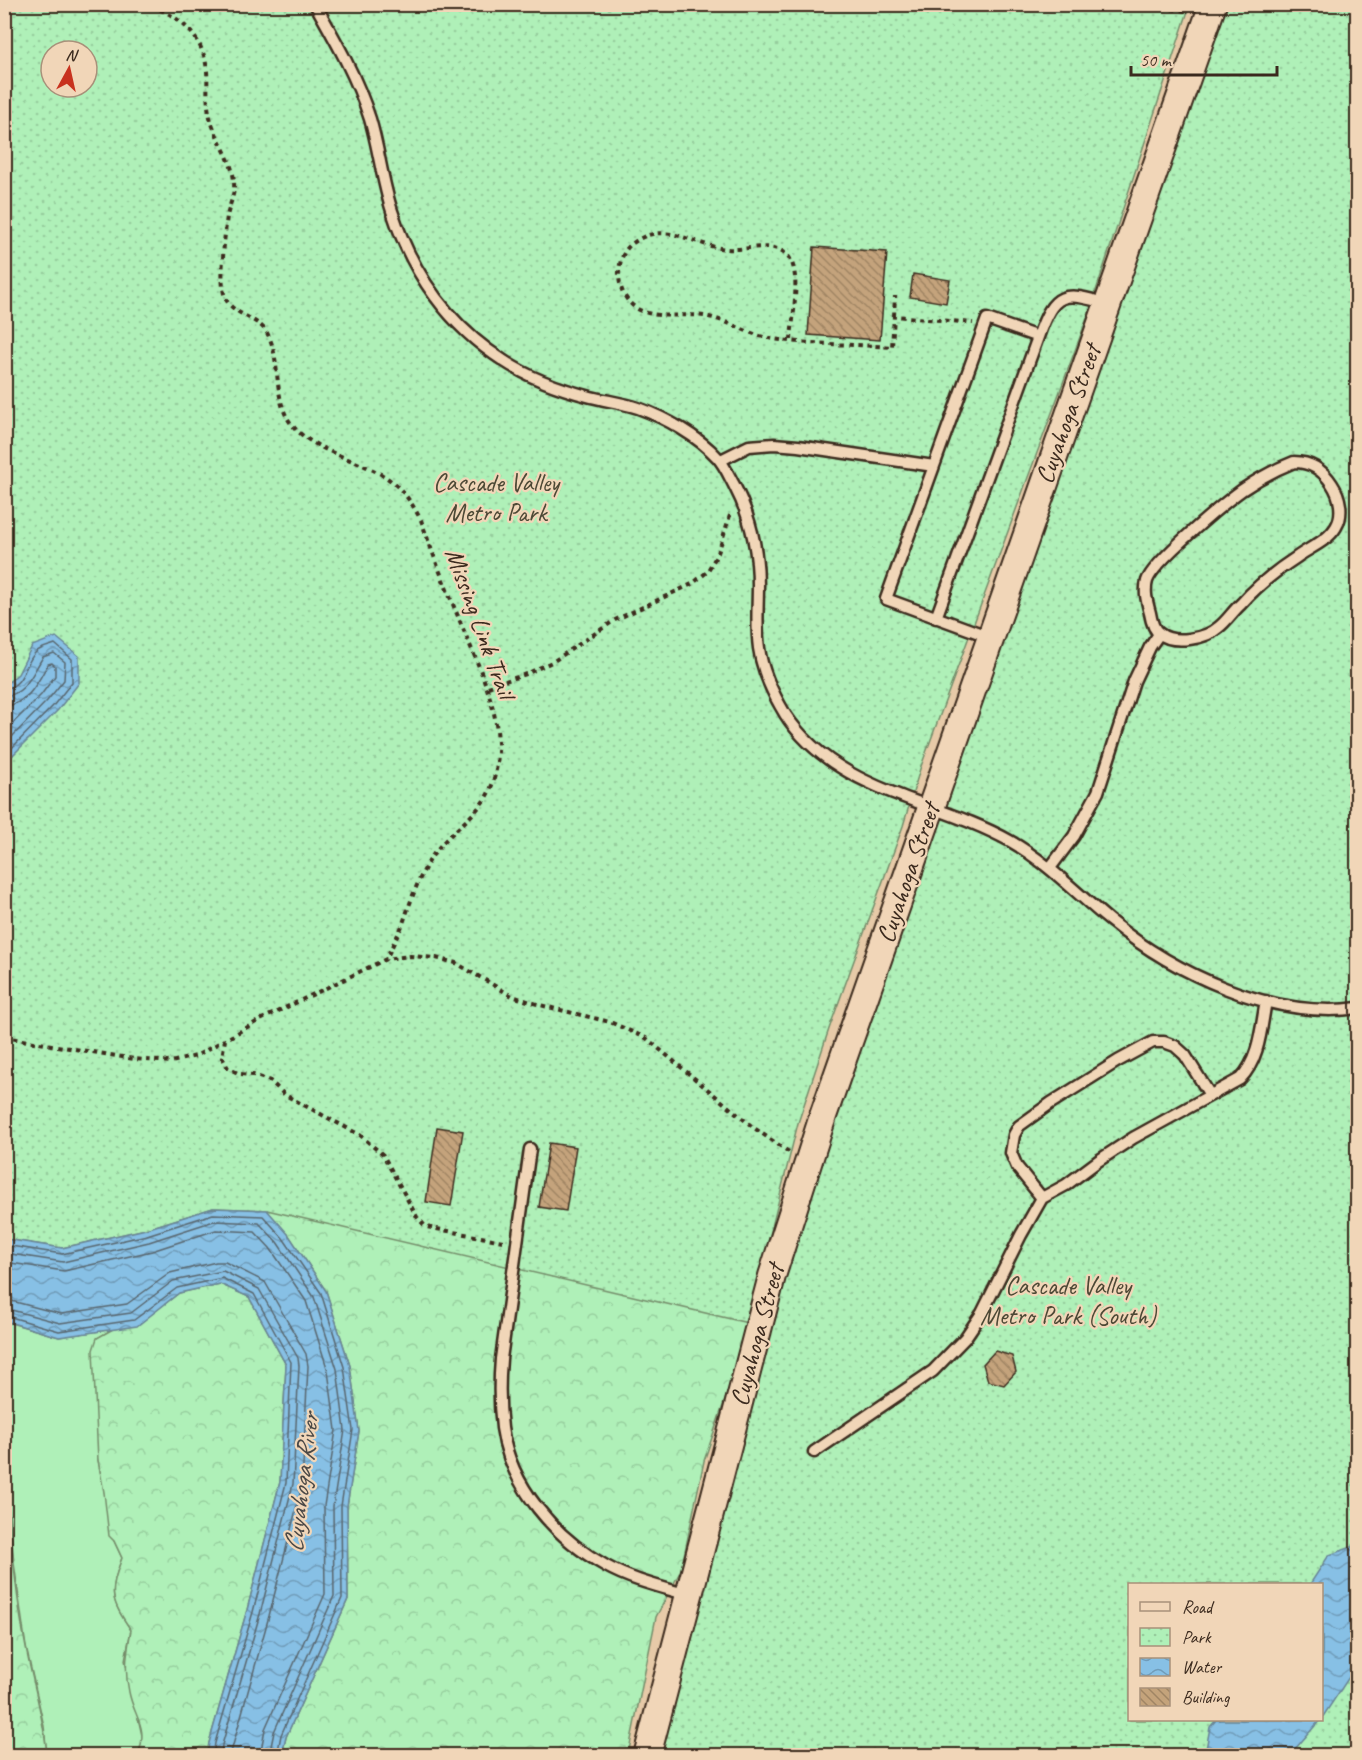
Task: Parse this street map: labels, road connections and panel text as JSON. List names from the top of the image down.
{
  "streets": {
    "street": ["Cuyahoga Street"],
    "path": ["Missing Link Trail"]
  },
  "water": ["Cuyahoga River"],
  "parks": ["Cascade Valley Metro Park", "Cascade Valley Metro Park (South)"],
  "legend": [
    "Road",
    "Park",
    "Water",
    "Building"
  ],
  "scale_bar": "50 m",
  "north": "top"
}
